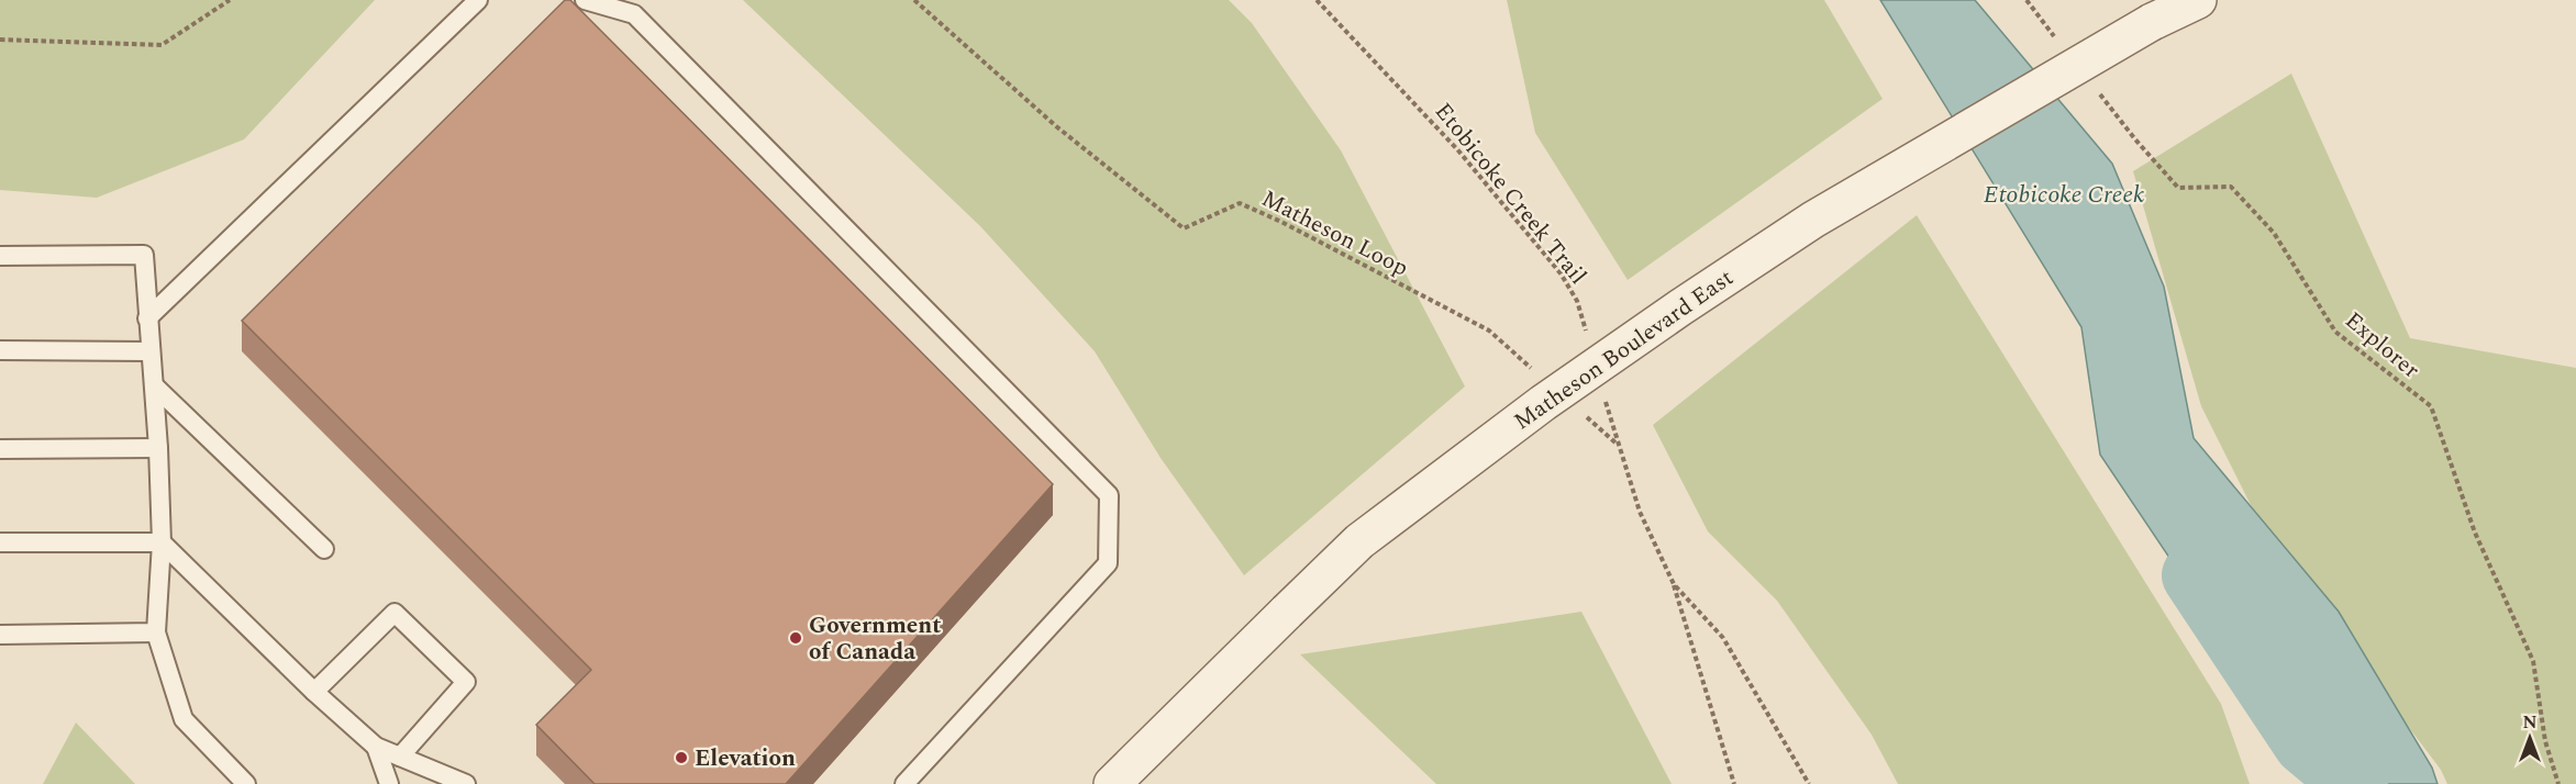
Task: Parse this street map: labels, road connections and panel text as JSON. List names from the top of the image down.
{
  "streets": {
    "street": ["Matheson Boulevard East"],
    "path": ["Etobicoke Creek Trail", "Matheson Loop", "Explorer"]
  },
  "water": ["Etobicoke Creek"],
  "places": ["Government of Canada", "Elevation"],
  "north": "top"
}
